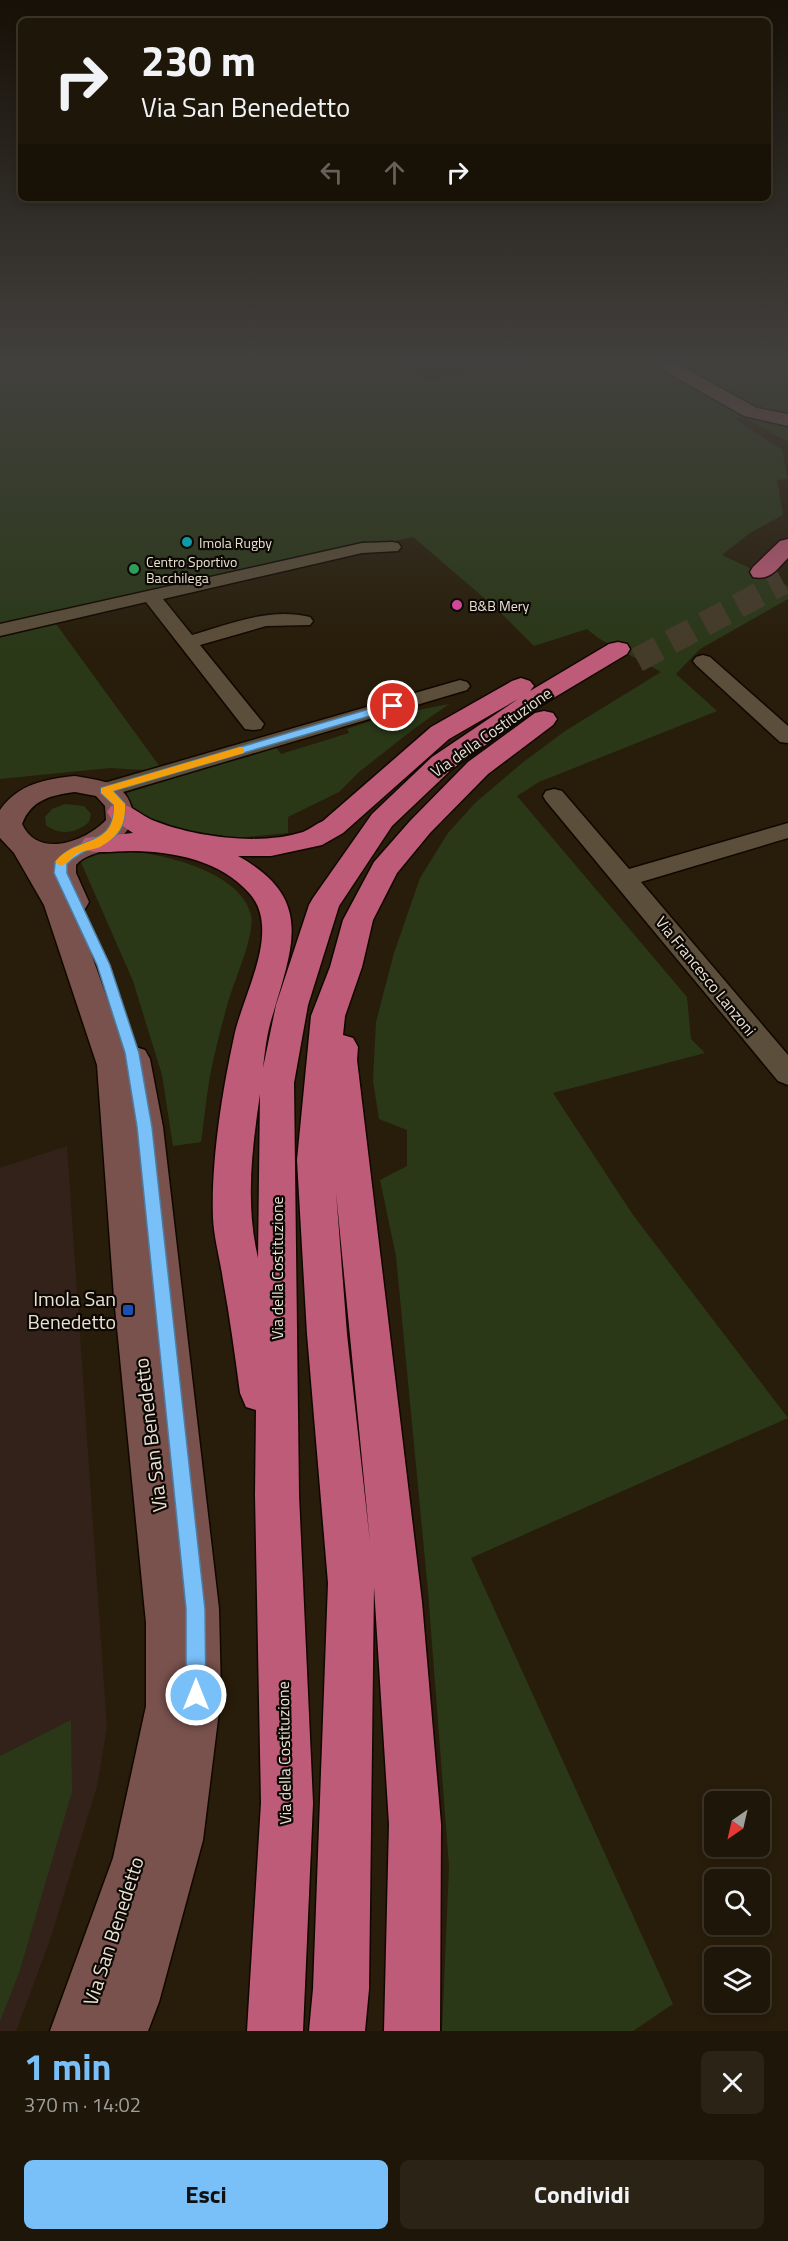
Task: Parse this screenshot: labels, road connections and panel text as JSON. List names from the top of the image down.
{
  "streets": {
    "highway": ["Via della Costituzione"],
    "street": ["Via Francesco Lanzoni", "Via San Benedetto"]
  },
  "places": {
    "other": ["Imola Rugby", "Centro Sportivo Bacchilega", "B&B Mery"],
    "transit": ["Imola San Benedetto"]
  },
  "north": "bottom left",
  "page": {
    "turn": ["230 m", "Via San Benedetto"],
    "heading": ["1 min", "370 m · 14:02"],
    "buttons": ["Esci", "Condividi"]
  }
}
